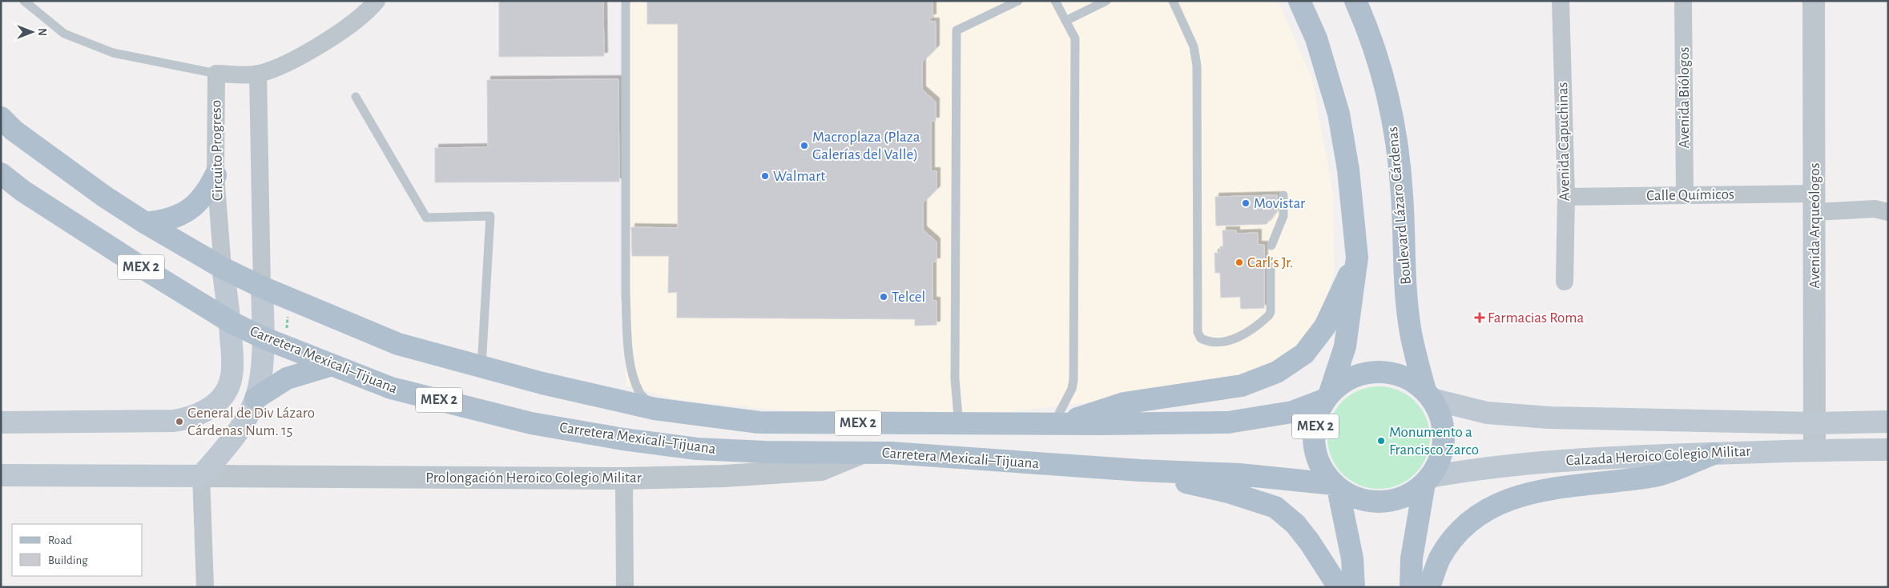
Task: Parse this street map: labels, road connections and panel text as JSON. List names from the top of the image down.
{
  "streets": {
    "main road": [
      "Boulevard Lázaro Cárdenas",
      "MEX 2",
      "Carretera Mexicali–Tijuana",
      "Calzada Heroico Colegio Militar"
    ],
    "street": [
      "Avenida Biólogos",
      "Avenida Capuchinas",
      "Circuito Progreso",
      "Calle Químicos",
      "Avenida Arqueólogos",
      "Prolongación Heroico Colegio Militar"
    ]
  },
  "crossings": [
    ["Avenida Biólogos", "Calle Químicos"],
    ["Avenida Capuchinas", "Calle Químicos"],
    ["Circuito Progreso", "Carretera Mexicali–Tijuana"],
    ["Calle Químicos", "Avenida Arqueólogos"],
    ["Boulevard Lázaro Cárdenas", "MEX 2"],
    ["Boulevard Lázaro Cárdenas", "Carretera Mexicali–Tijuana"],
    ["Boulevard Lázaro Cárdenas", "Calzada Heroico Colegio Militar"],
    ["Avenida Arqueólogos", "Calzada Heroico Colegio Militar"],
    ["MEX 2", "Carretera Mexicali–Tijuana"],
    ["MEX 2", "Calzada Heroico Colegio Militar"],
    ["Carretera Mexicali–Tijuana", "Calzada Heroico Colegio Militar"],
    ["Carretera Mexicali–Tijuana", "Prolongación Heroico Colegio Militar"]
  ],
  "places": {
    "other": [
      "Macroplaza (Plaza Galerías del Valle)",
      "Walmart",
      "Movistar",
      "Carl's Jr.",
      "Telcel",
      "General de Div Lázaro Cárdenas Num. 15",
      "Monumento a Francisco Zarco"
    ],
    "health": ["Farmacias Roma"]
  },
  "legend": ["Road", "Building"],
  "north": "right"
}
